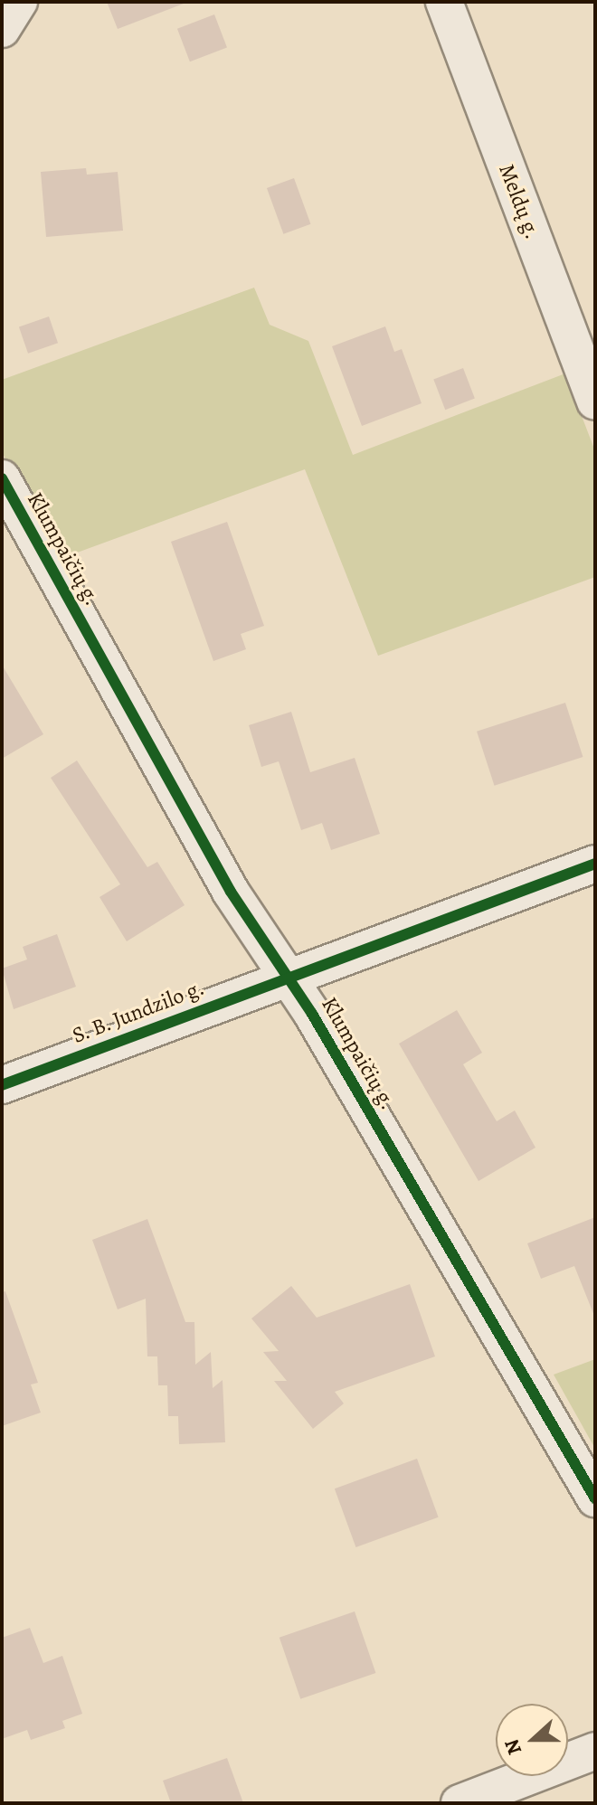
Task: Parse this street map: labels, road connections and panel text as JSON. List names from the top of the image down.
{
  "streets": {
    "street": ["Meldų g.", "Klumpaičių g.", "S. B. Jundzilo g."]
  },
  "crossings": [
    ["Klumpaičių g.", "S. B. Jundzilo g."]
  ],
  "north": "left"
}
